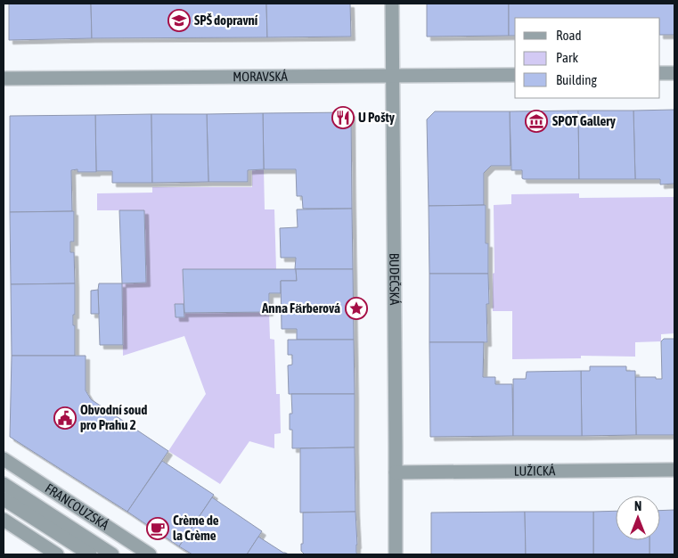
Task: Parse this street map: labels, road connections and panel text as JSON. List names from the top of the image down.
{
  "streets": {
    "street": [
      "MORAVSKÁ",
      "BUDEČSKÁ",
      "LUŽICKÁ",
      "FRANCOUZSKÁ"
    ]
  },
  "crossings": [
    ["MORAVSKÁ", "BUDEČSKÁ"],
    ["BUDEČSKÁ", "LUŽICKÁ"]
  ],
  "places": {
    "school or university": ["SPŠ dopravní"],
    "restaurant": ["U Pošty"],
    "museum": ["SPOT Gallery"],
    "place": ["Anna Fӓrberová"],
    "public building": ["Obvodní soud pro Prahu 2"],
    "cafe": ["Crème de la Crème"]
  },
  "legend": ["Road", "Park", "Building"],
  "north": "top"
}
